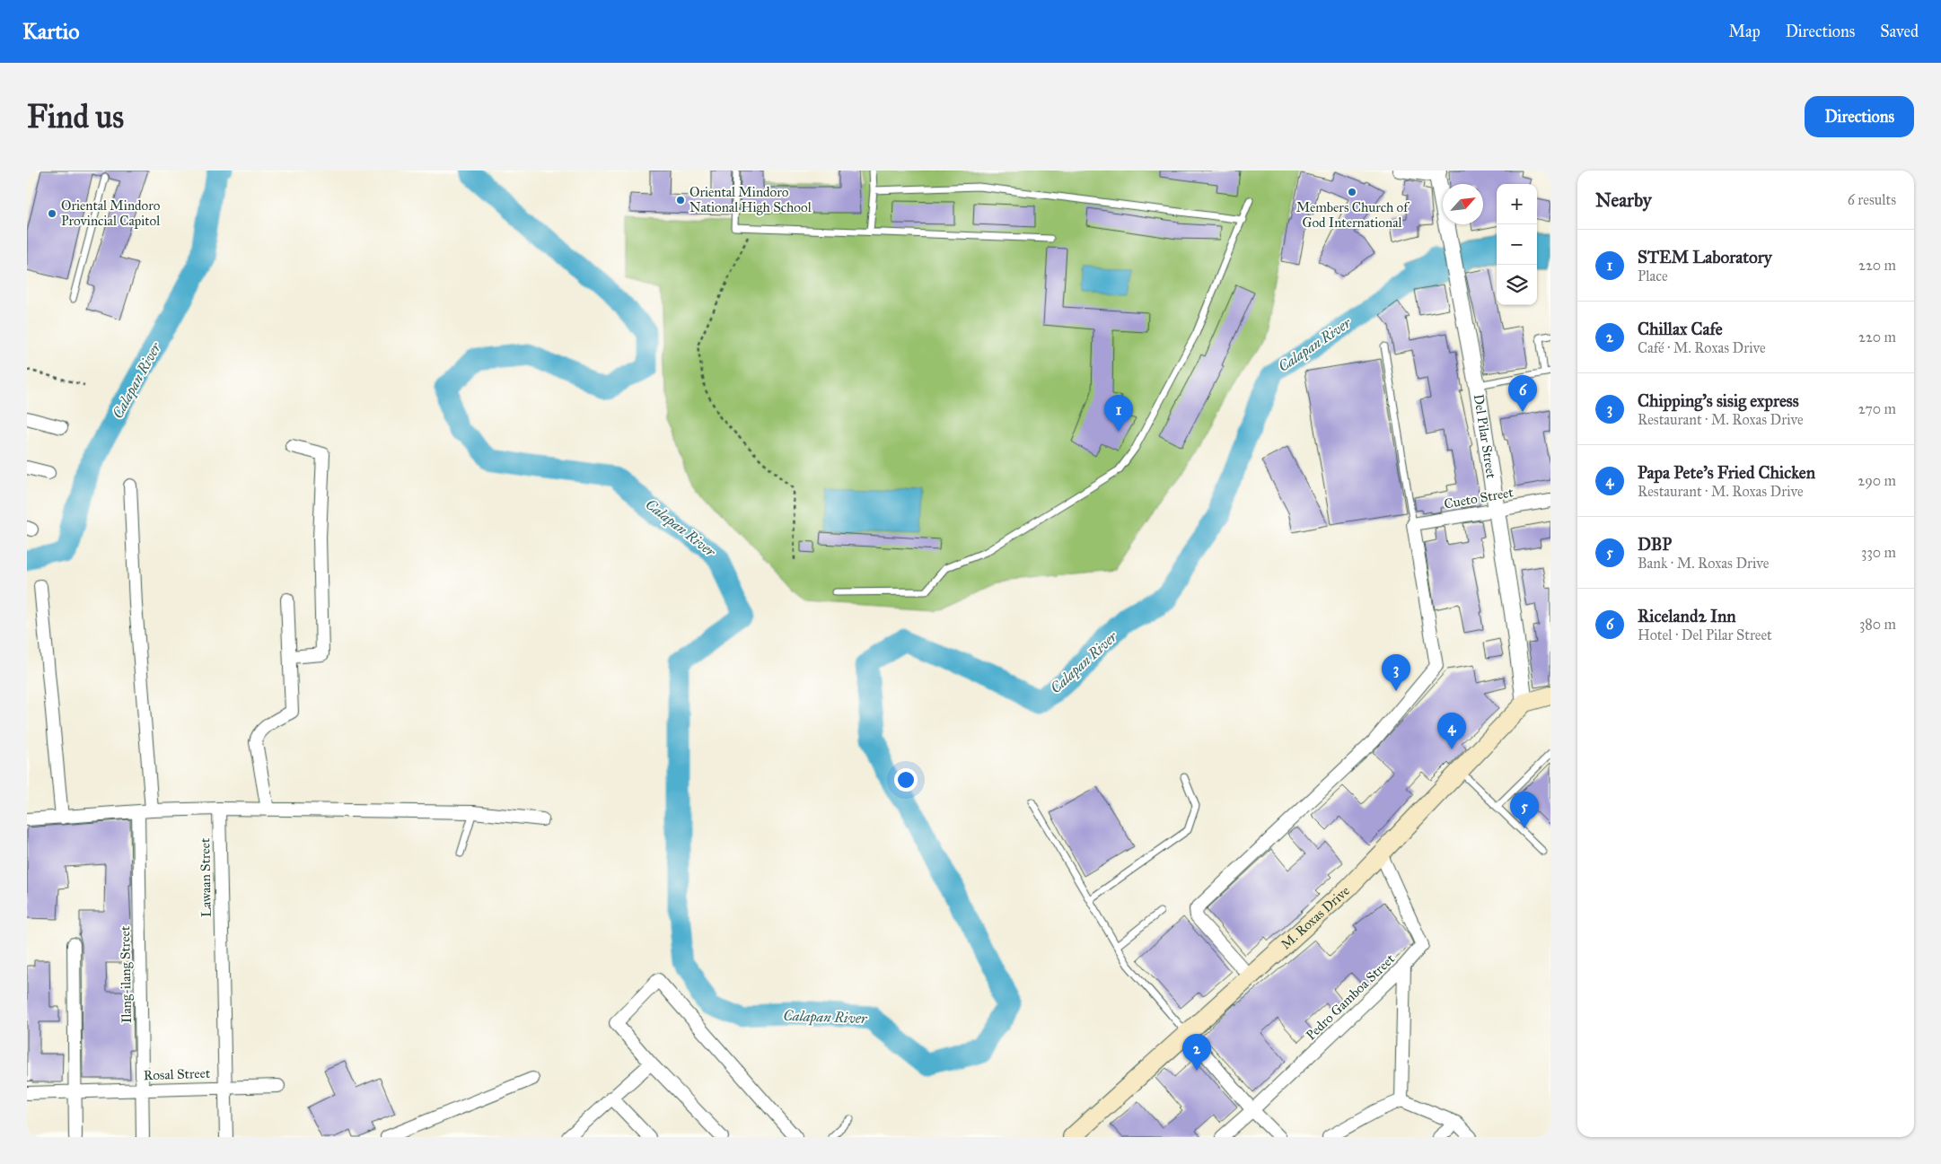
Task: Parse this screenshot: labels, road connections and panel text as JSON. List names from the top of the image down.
{
  "streets": {
    "main road": ["M. Roxas Drive"],
    "street": [
      "Del Pilar Street",
      "Cueto Street",
      "Lawaan Street",
      "Ilang-ilang Street",
      "Pedro Gamboa Street",
      "Rosal Street"
    ]
  },
  "crossings": [
    ["Del Pilar Street", "Cueto Street"],
    ["Del Pilar Street", "M. Roxas Drive"],
    ["Lawaan Street", "Rosal Street"],
    ["M. Roxas Drive", "Pedro Gamboa Street"],
    ["Ilang-ilang Street", "Rosal Street"]
  ],
  "water": ["Calapan River"],
  "places": ["Members Church of God International", "Oriental Mindoro National High School", "Oriental Mindoro Provincial Capitol"],
  "north": "top right",
  "page": {
    "header": "Kartio",
    "nav": ["Map", "Directions", "Saved"],
    "buttons": "Directions",
    "title": "Find us",
    "heading": ["Nearby", "6 results"],
    "map_buttons": ["+", "−"],
    "list": [
      {
        "mark": "1",
        "name": "STEM Laboratory",
        "note": "Place",
        "value": "220 m"
      },
      {
        "mark": "2",
        "name": "Chillax Cafe",
        "note": "Café · M. Roxas Drive",
        "value": "220 m"
      },
      {
        "mark": "3",
        "name": "Chipping's sisig express",
        "note": "Restaurant · M. Roxas Drive",
        "value": "270 m"
      },
      {
        "mark": "4",
        "name": "Papa Pete’s Fried Chicken",
        "note": "Restaurant · M. Roxas Drive",
        "value": "290 m"
      },
      {
        "mark": "5",
        "name": "DBP",
        "note": "Bank · M. Roxas Drive",
        "value": "330 m"
      },
      {
        "mark": "6",
        "name": "Riceland2 Inn",
        "note": "Hotel · Del Pilar Street",
        "value": "380 m"
      }
    ],
    "pins": [
      "6",
      "1",
      "3",
      "4",
      "5",
      "2"
    ]
  }
}
